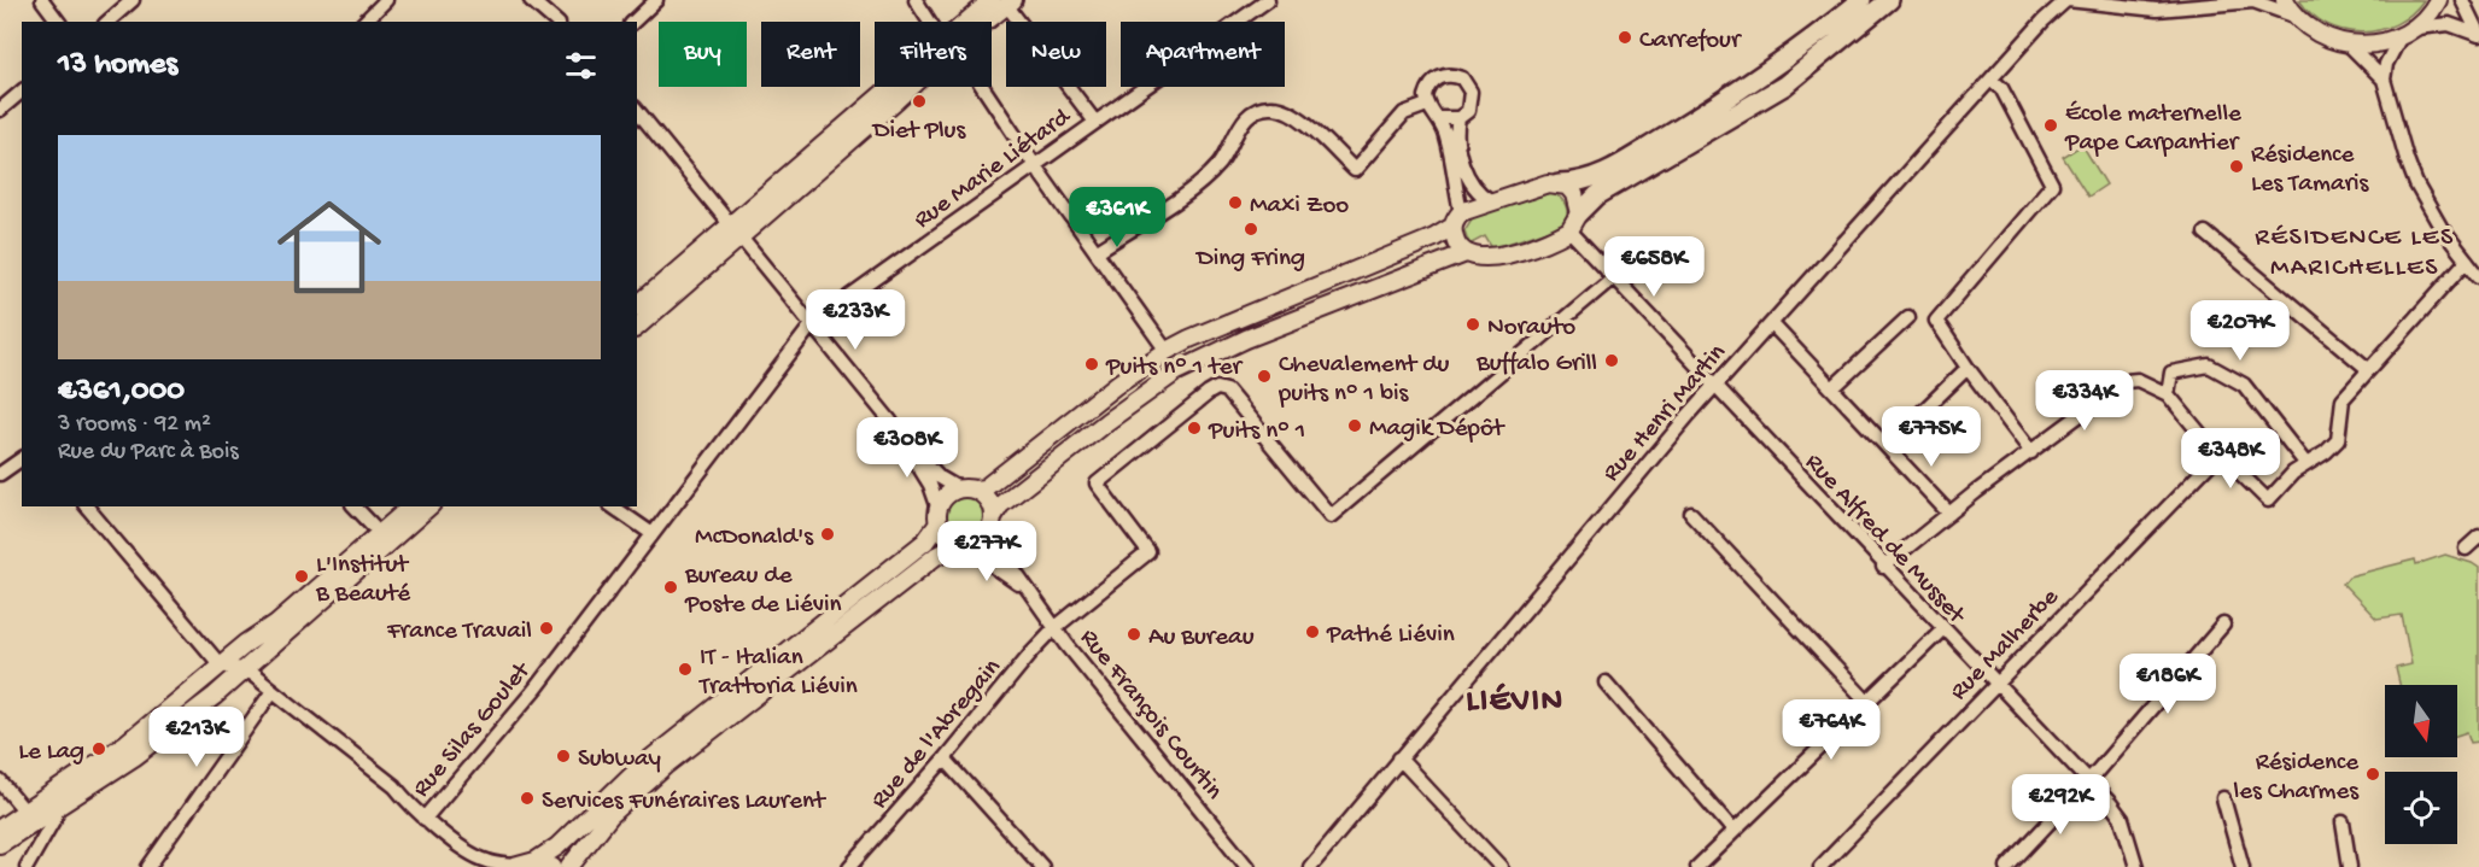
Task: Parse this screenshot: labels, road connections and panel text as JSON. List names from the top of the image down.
{
  "streets": {
    "street": [
      "Rue Marie Liétard",
      "Rue Henri Martin",
      "Rue Alfred de Musset",
      "Rue Malherbe",
      "Rue François Courtin",
      "Rue Silas Goulet",
      "Rue de l'Abregain"
    ]
  },
  "crossings": [
    ["Rue Marie Liétard", "Rue Silas Goulet"],
    ["Rue Henri Martin", "Rue Alfred de Musset"],
    ["Rue Alfred de Musset", "Rue Malherbe"],
    ["Rue Alfred de Musset", "Rue de l'Abregain"],
    ["Rue François Courtin", "Rue de l'Abregain"]
  ],
  "districts": ["RÉSIDENCE LES MARICHELLES", "LIÉVIN"],
  "places": [
    "Carrefour",
    "Diet Plus",
    "École maternelle Pape Carpantier",
    "Résidence Les Tamaris",
    "Maxi Zoo",
    "Ding Fring",
    "Norauto",
    "Buffalo Grill",
    "Puits n° 1 ter",
    "Chevalement du puits n° 1 bis",
    "Magik Dépôt",
    "Puits n° 1",
    "McDonald's",
    "L'Institut B Beauté",
    "Bureau de Poste de Liévin",
    "France Travail",
    "Pathé Liévin",
    "Au Bureau",
    "IT - Italian Trattoria Liévin",
    "Le Lag",
    "Subway",
    "Résidence les Charmes",
    "Services Funéraires Laurent"
  ],
  "north": "bottom",
  "page": {
    "chip": [
      "Buy",
      "Rent",
      "Filters",
      "New",
      "Apartment"
    ],
    "heading": "13 homes",
    "list": [
      {
        "name": "€361,000",
        "note": "3 rooms · 92 m² · Rue du Parc à Bois"
      }
    ],
    "price": [
      "€361K",
      "€658K",
      "€233K",
      "€207K",
      "€334K",
      "€775K",
      "€308K",
      "€348K",
      "€277K",
      "€186K",
      "€764K",
      "€213K",
      "€292K"
    ]
  }
}
